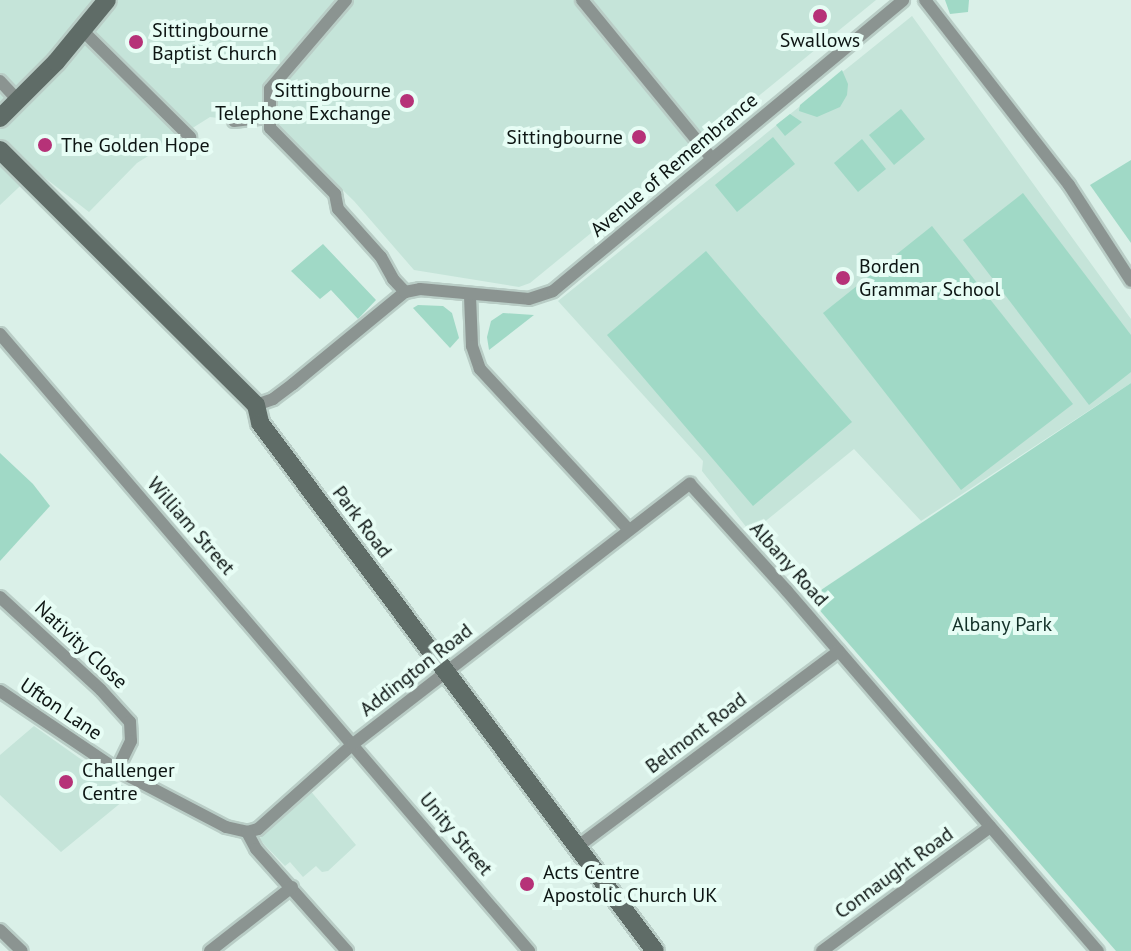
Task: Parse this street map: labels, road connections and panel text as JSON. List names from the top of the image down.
{
  "streets": {
    "street": [
      "Avenue of Remembrance",
      "Park Road",
      "William Street",
      "Albany Road",
      "Nativity Close",
      "Addington Road",
      "Ufton Lane",
      "Belmont Road",
      "Unity Street",
      "Connaught Road"
    ]
  },
  "crossings": [
    ["Park Road", "Addington Road"],
    ["Park Road", "Belmont Road"],
    ["William Street", "Addington Road"],
    ["William Street", "Unity Street"],
    ["Albany Road", "Addington Road"],
    ["Albany Road", "Belmont Road"],
    ["Albany Road", "Connaught Road"],
    ["Nativity Close", "Ufton Lane"],
    ["Addington Road", "Ufton Lane"],
    ["Addington Road", "Unity Street"]
  ],
  "parks": ["Albany Park"],
  "places": [
    "Swallows",
    "Sittingbourne Baptist Church",
    "Sittingbourne Telephone Exchange",
    "Sittingbourne",
    "The Golden Hope",
    "Borden Grammar School",
    "Challenger Centre",
    "Acts Centre Apostolic Church UK"
  ]
}
